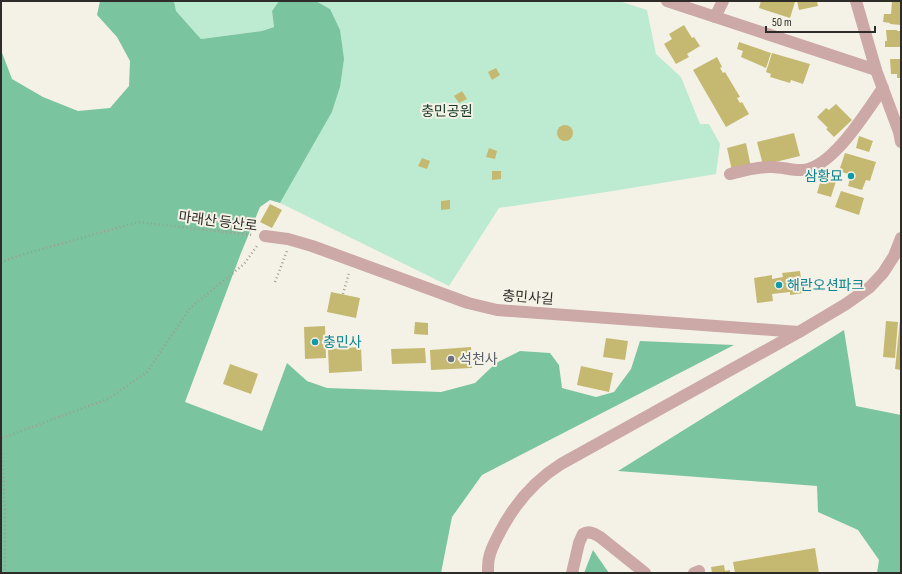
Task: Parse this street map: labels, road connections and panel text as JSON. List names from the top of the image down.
{
  "streets": {
    "street": ["충민사길"],
    "path": ["마래산 등산로"]
  },
  "crossings": [
    ["마래산 등산로", "충민사길"]
  ],
  "parks": ["충민공원"],
  "places": [
    "삼황묘",
    "해란오션파크",
    "충민사",
    "석천사"
  ],
  "scale_bar": "50 m"
}
